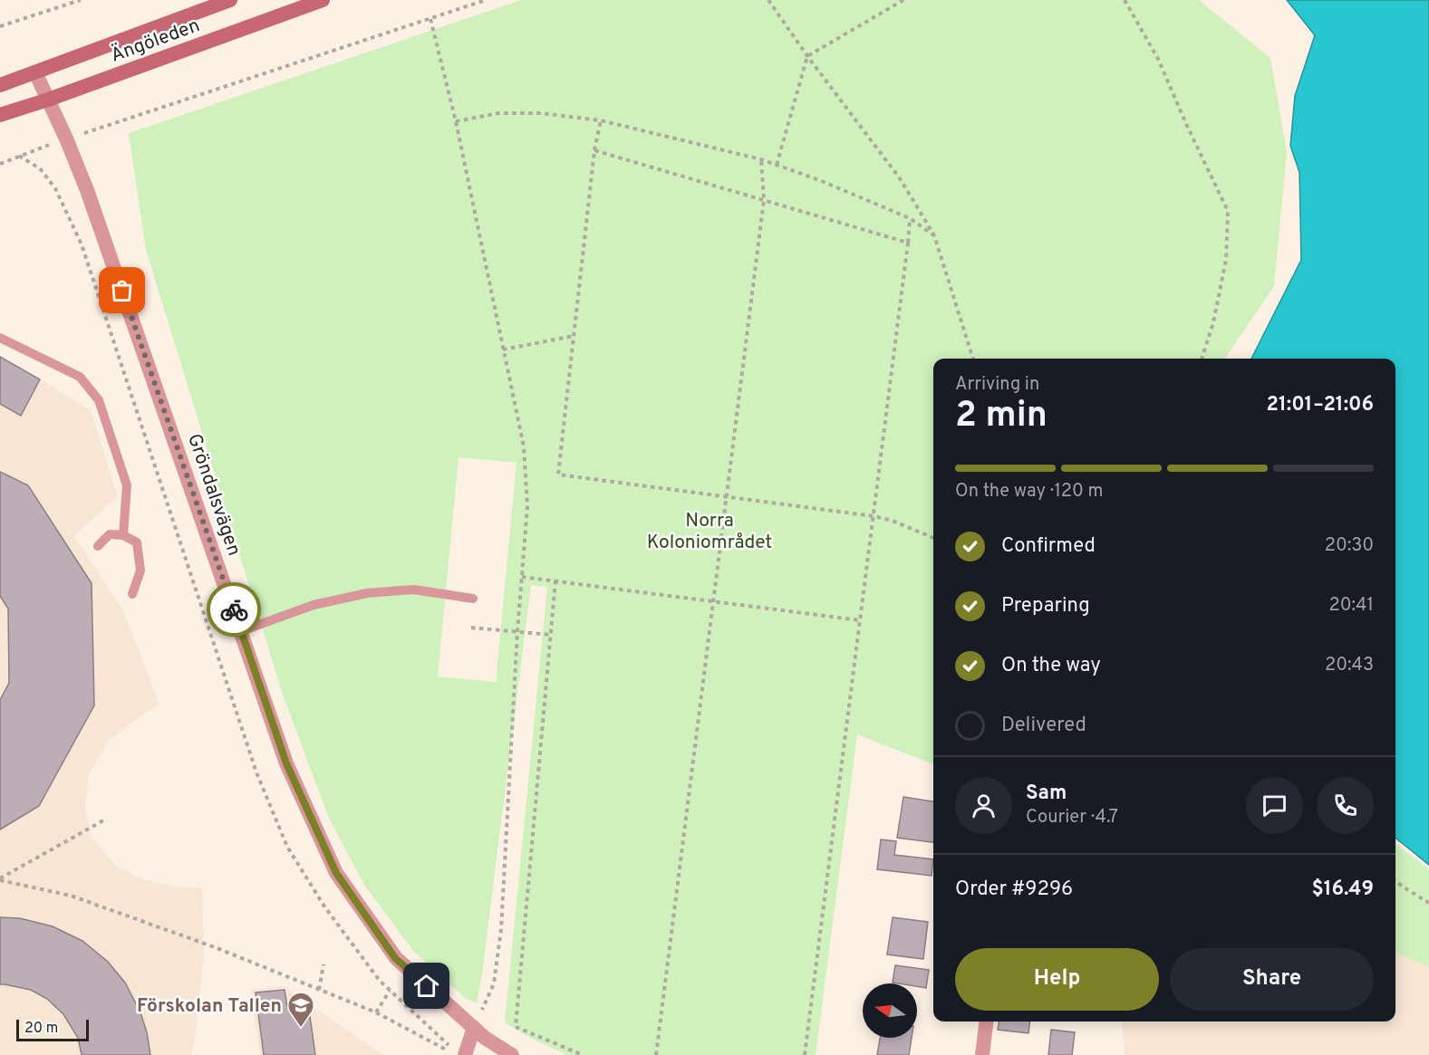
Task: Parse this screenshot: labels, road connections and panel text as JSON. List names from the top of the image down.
{
  "streets": {
    "main road": ["Ängöleden"],
    "street": ["Gröndalsvägen"]
  },
  "crossings": [
    ["Ängöleden", "Gröndalsvägen"]
  ],
  "parks": ["Norra Koloniområdet"],
  "places": {
    "school or university": ["Förskolan Tallen"]
  },
  "scale_bar": "20 m",
  "north": "left",
  "page": {
    "heading": ["2 min", "Arriving in", "21:01–21:06"],
    "panel": [
      "Sam",
      "Courier · 4.7",
      "Order #9296",
      "$16.49"
    ],
    "bar": "On the way · 120 m",
    "list": [
      ["Confirmed", "20:30"],
      ["Preparing", "20:41"],
      ["On the way", "20:43"],
      "Delivered"
    ],
    "buttons": ["Help", "Share"],
    "scale": "20 m"
  }
}
